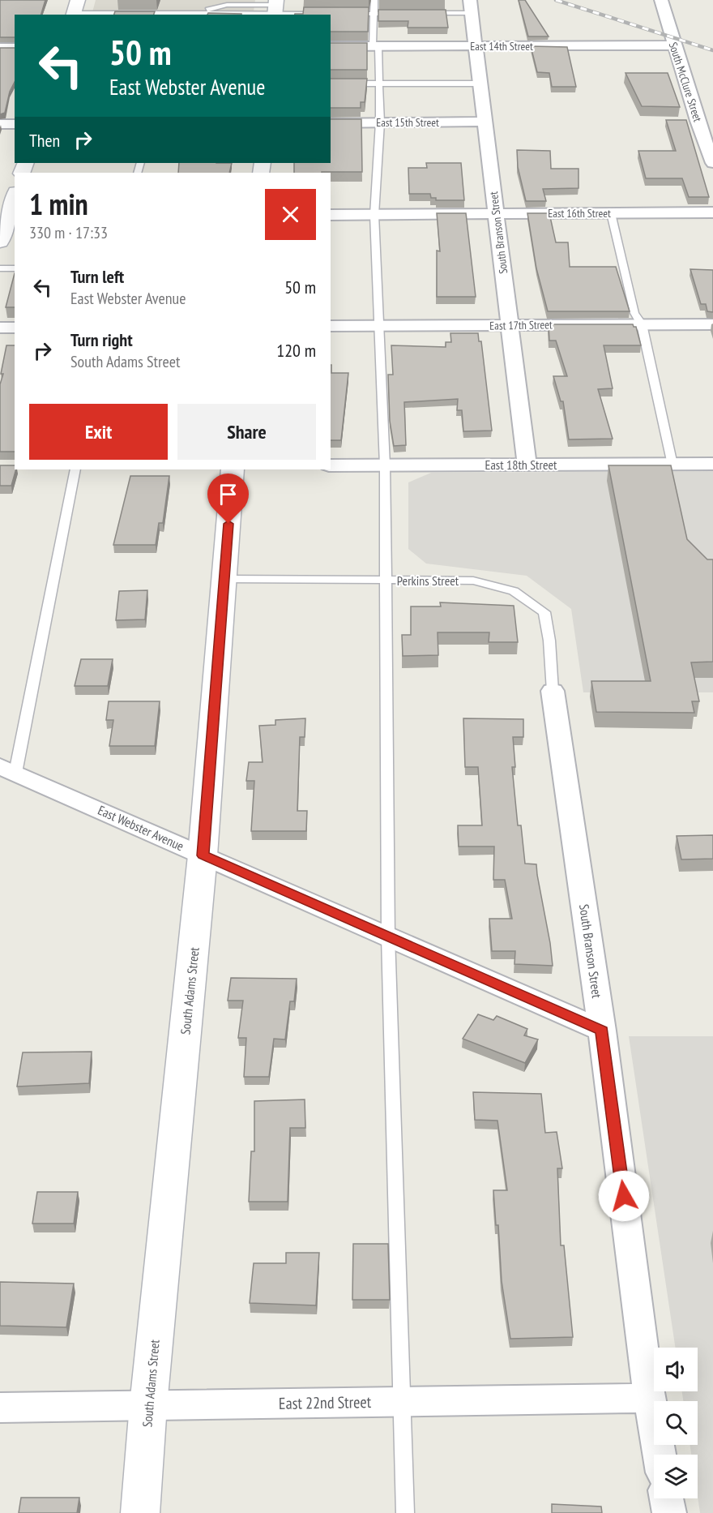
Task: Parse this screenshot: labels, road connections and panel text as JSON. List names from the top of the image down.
{
  "streets": {
    "main road": ["South Adams Street"],
    "street": [
      "East 14th Street",
      "South McClure Street",
      "East 15th Street",
      "East 16th Street",
      "South Branson Street",
      "East 17th Street",
      "East 18th Street",
      "East Webster Avenue",
      "East 22nd Street"
    ],
    "lane": ["Perkins Street"]
  },
  "crossings": [
    ["East 14th Street", "South McClure Street"],
    ["East 14th Street", "South Branson Street"],
    ["East 15th Street", "South Branson Street"],
    ["East 16th Street", "South Branson Street"],
    ["South Branson Street", "East 17th Street"],
    ["South Branson Street", "East 18th Street"],
    ["South Branson Street", "Perkins Street"],
    ["South Branson Street", "East Webster Avenue"],
    ["South Branson Street", "East 22nd Street"],
    ["Perkins Street", "South Adams Street"],
    ["East Webster Avenue", "South Adams Street"],
    ["South Adams Street", "East 22nd Street"]
  ],
  "page": {
    "turn": ["50 m", "East Webster Avenue"],
    "then": "Then",
    "heading": ["1 min", "330 m · 17:33"],
    "list": [
      {
        "name": "Turn left",
        "note": "East Webster Avenue",
        "value": "50 m"
      },
      {
        "name": "Turn right",
        "note": "South Adams Street",
        "value": "120 m"
      }
    ],
    "buttons": ["Exit", "Share"]
  }
}
